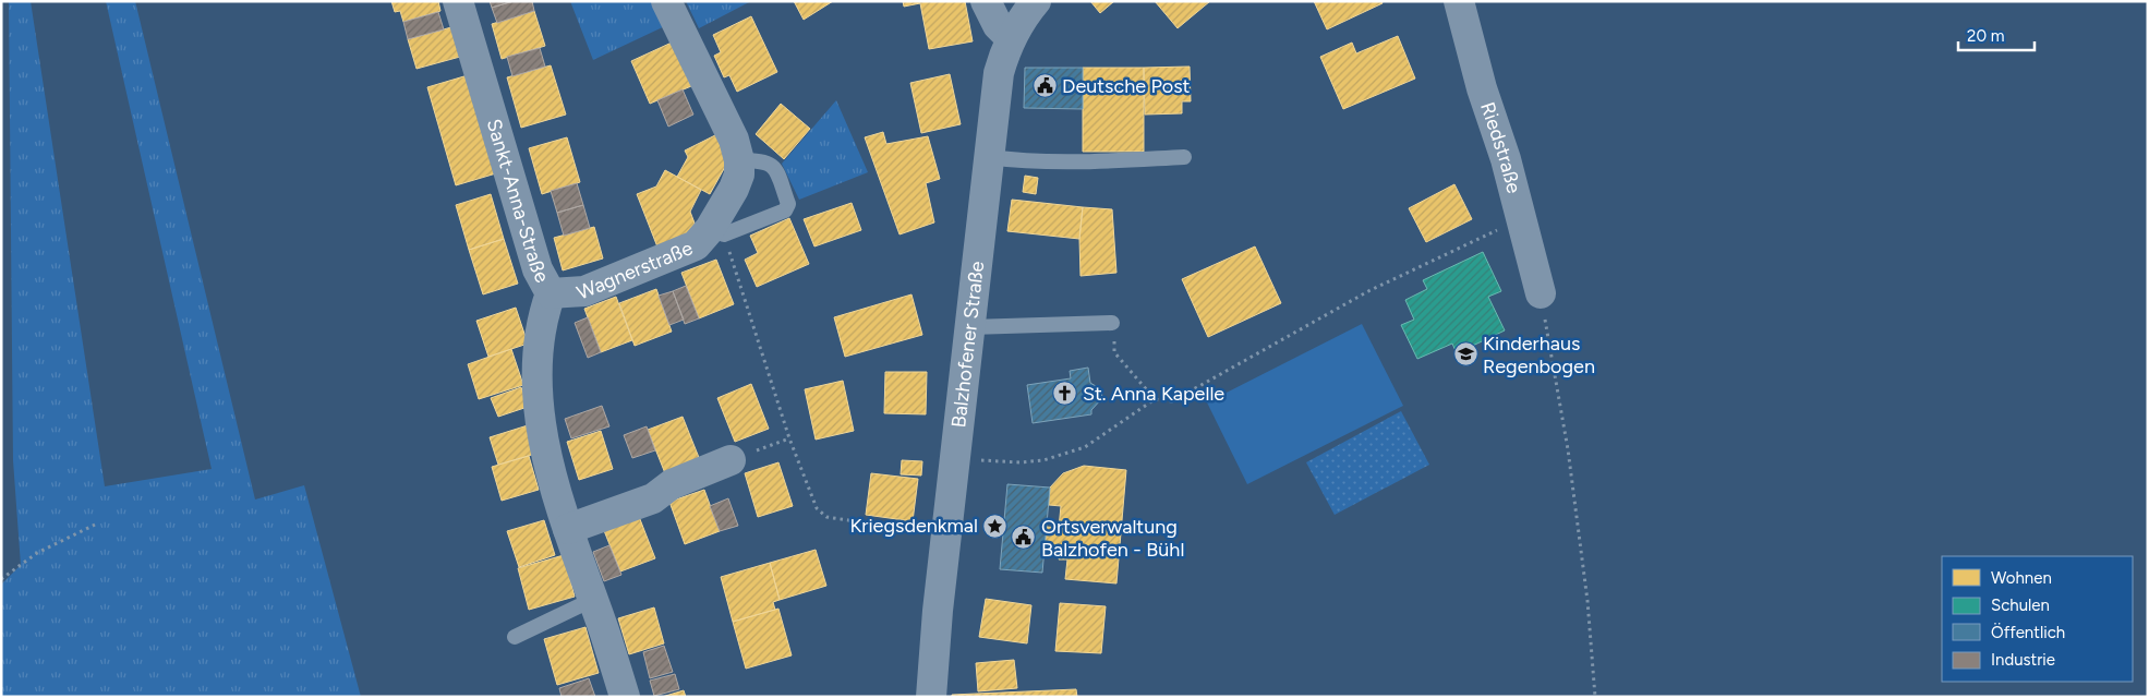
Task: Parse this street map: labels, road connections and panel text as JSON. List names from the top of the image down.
{
  "streets": {
    "street": [
      "Riedstraße",
      "Sankt-Anna-Straße",
      "Wagnerstraße",
      "Balzhofener Straße"
    ]
  },
  "crossings": [
    ["Sankt-Anna-Straße", "Wagnerstraße"]
  ],
  "places": {
    "public building": ["Deutsche Post", "Ortsverwaltung Balzhofen - Bühl"],
    "school or university": ["Kinderhaus Regenbogen"],
    "church": ["St. Anna Kapelle"],
    "place": ["Kriegsdenkmal"]
  },
  "legend": [
    "Wohnen",
    "Schulen",
    "Öffentlich",
    "Industrie"
  ],
  "scale_bar": "20 m"
}
